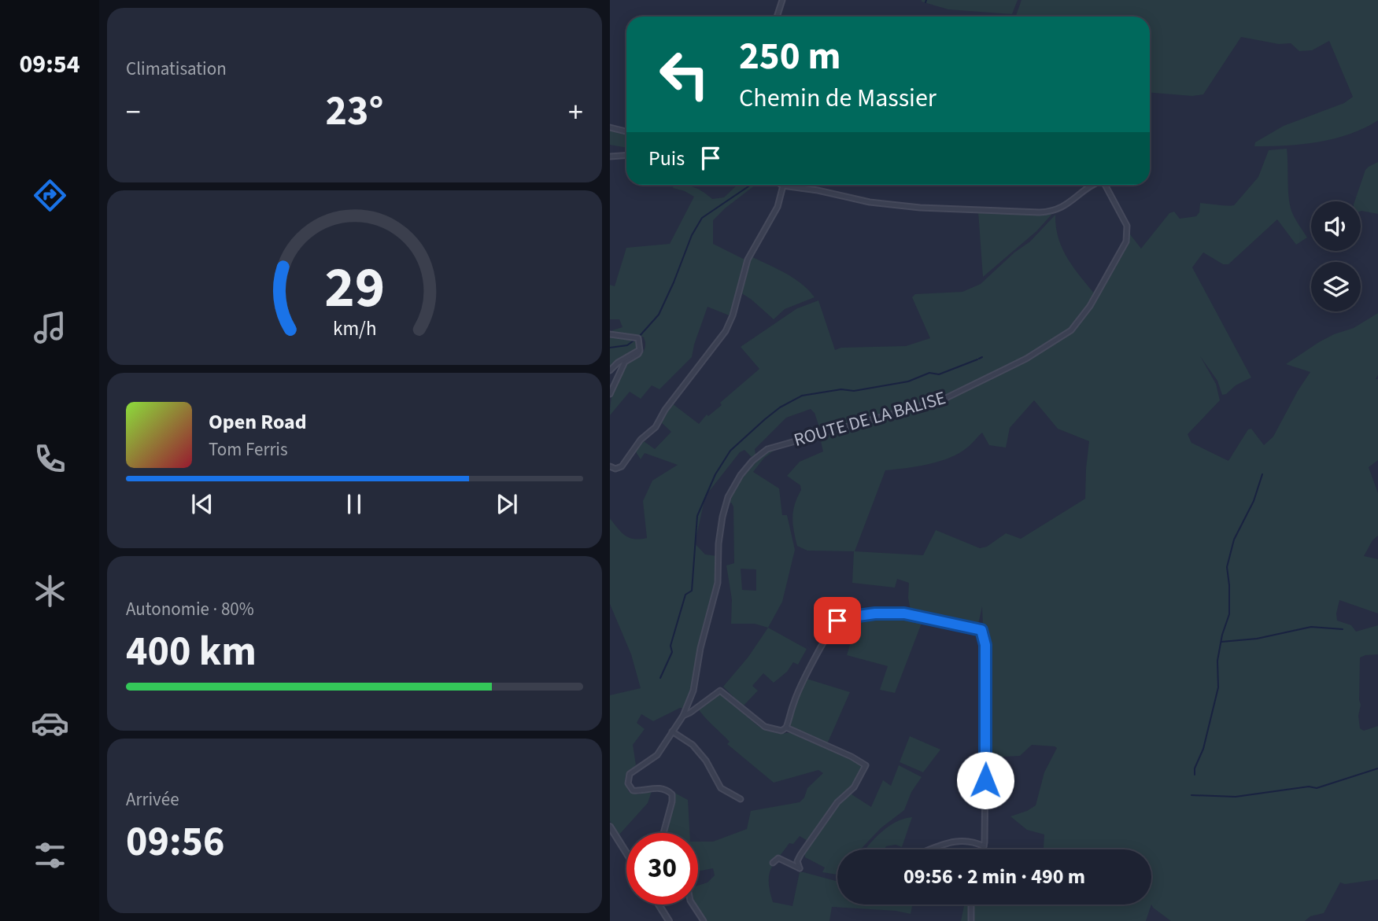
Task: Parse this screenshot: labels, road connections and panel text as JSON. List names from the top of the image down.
{
  "streets": {
    "street": ["ROUTE DE LA BALISE"]
  },
  "page": {
    "tabs": "09:54",
    "tile": [
      "Climatisation",
      ["Autonomie · 80%", "400 km"],
      ["Arrivée", "09:56"]
    ],
    "turn": ["250 m", "Chemin de Massier"],
    "heat": ["−", "23°", "+"],
    "then": "Puis",
    "song": ["Open Road", "Tom Ferris"],
    "limit": "30",
    "trip": "09:56 · 2 min · 490 m",
    "gauge": ["29", "km/h"]
  }
}
